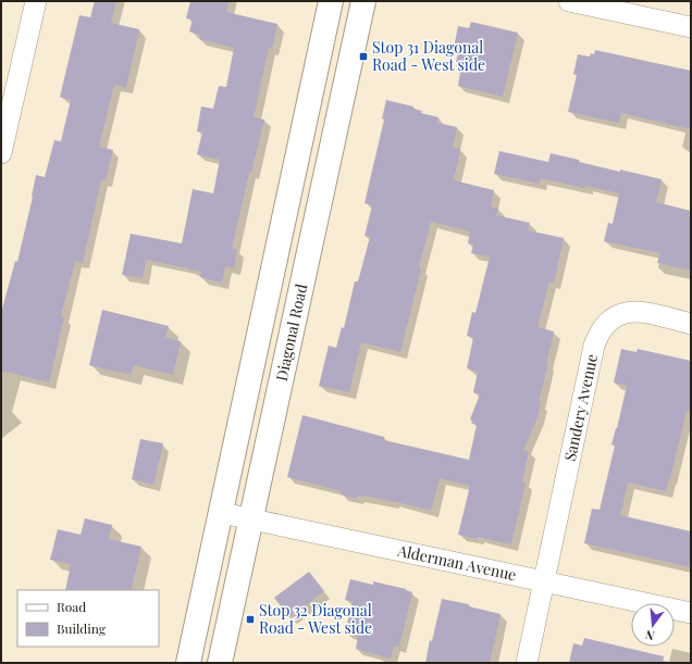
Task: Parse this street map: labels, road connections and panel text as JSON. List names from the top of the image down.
{
  "streets": {
    "main road": ["Diagonal Road"],
    "street": ["Sandery Avenue", "Alderman Avenue"]
  },
  "crossings": [
    ["Diagonal Road", "Alderman Avenue"],
    ["Sandery Avenue", "Alderman Avenue"]
  ],
  "places": {
    "transit": ["Stop 31 Diagonal Road - West side", "Stop 32 Diagonal Road - West side"]
  },
  "legend": ["Road", "Building"],
  "north": "bottom"
}
